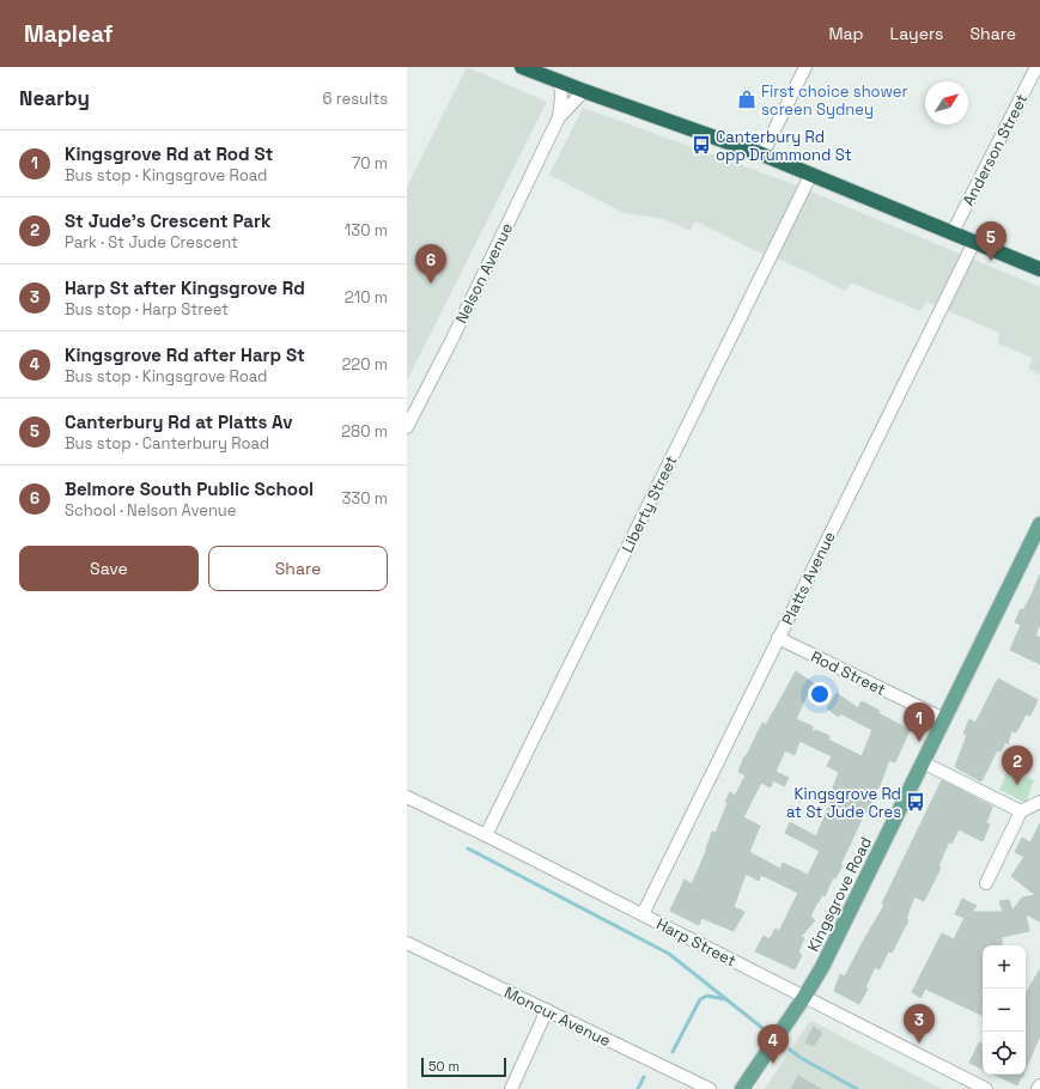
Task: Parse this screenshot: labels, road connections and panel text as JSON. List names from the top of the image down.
{
  "streets": {
    "main road": ["Kingsgrove Road"],
    "street": [
      "Anderson Street",
      "Nelson Avenue",
      "Liberty Street",
      "Platts Avenue",
      "Rod Street",
      "Harp Street",
      "Moncur Avenue"
    ]
  },
  "crossings": [
    ["Liberty Street", "Harp Street"],
    ["Platts Avenue", "Rod Street"],
    ["Platts Avenue", "Harp Street"],
    ["Rod Street", "Kingsgrove Road"],
    ["Kingsgrove Road", "Harp Street"]
  ],
  "places": {
    "shop": ["First choice shower screen Sydney"],
    "bus stop": ["Canterbury Rd opp Drummond St", "Kingsgrove Rd at St Jude Cres"]
  },
  "scale_bar": "50 m",
  "north": "top right",
  "page": {
    "header": "Mapleaf",
    "nav": ["Map", "Layers", "Share"],
    "heading": ["Nearby", "6 results"],
    "list": [
      {
        "mark": "1",
        "name": "Kingsgrove Rd at Rod St",
        "note": "Bus stop · Kingsgrove Road",
        "value": "70 m"
      },
      {
        "mark": "2",
        "name": "St Jude's Crescent Park",
        "note": "Park · St Jude Crescent",
        "value": "130 m"
      },
      {
        "mark": "3",
        "name": "Harp St after Kingsgrove Rd",
        "note": "Bus stop · Harp Street",
        "value": "210 m"
      },
      {
        "mark": "4",
        "name": "Kingsgrove Rd after Harp St",
        "note": "Bus stop · Kingsgrove Road",
        "value": "220 m"
      },
      {
        "mark": "5",
        "name": "Canterbury Rd at Platts Av",
        "note": "Bus stop · Canterbury Road",
        "value": "280 m"
      },
      {
        "mark": "6",
        "name": "Belmore South Public School",
        "note": "School · Nelson Avenue",
        "value": "330 m"
      }
    ],
    "pins": [
      "5",
      "6",
      "1",
      "2",
      "3",
      "4"
    ],
    "buttons": ["Save", "Share"],
    "map_buttons": ["+", "−"],
    "scale": "50 m"
  }
}
